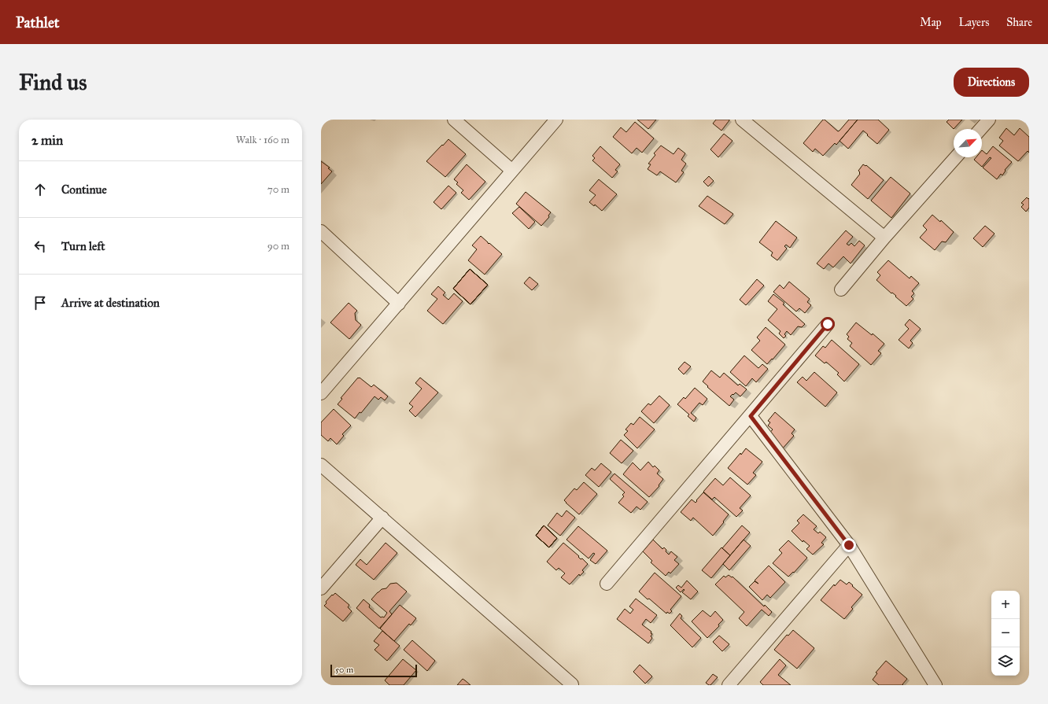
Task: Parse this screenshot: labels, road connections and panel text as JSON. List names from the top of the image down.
{
  "scale_bar": "50 m",
  "north": "top right",
  "page": {
    "header": "Pathlet",
    "nav": ["Map", "Layers", "Share"],
    "buttons": "Directions",
    "title": "Find us",
    "heading": ["2 min", "Walk · 160 m"],
    "list": [
      ["Continue", "70 m"],
      ["Turn left", "90 m"],
      "Arrive at destination"
    ],
    "map_buttons": ["+", "−"],
    "scale": "50 m"
  }
}
